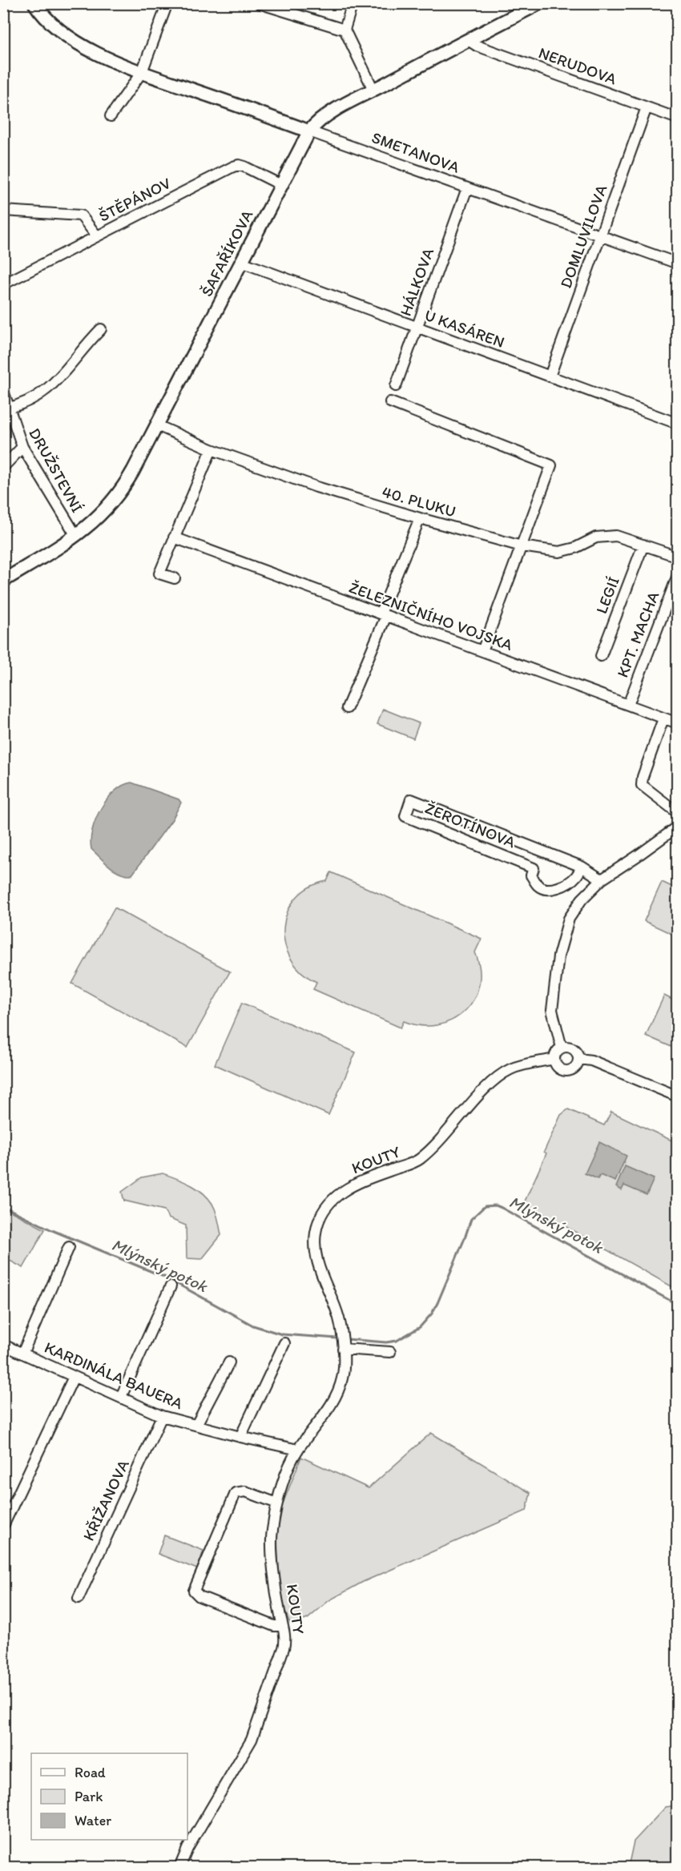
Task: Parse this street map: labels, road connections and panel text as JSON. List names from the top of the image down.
{
  "streets": {
    "street": [
      "NERUDOVA",
      "SMETANOVA",
      "ŠTĚPÁNOV",
      "DOMLUVILOVA",
      "ŠAFAŘÍKOVA",
      "HÁLKOVA",
      "U KASÁREN",
      "DRUŽSTEVNÍ",
      "40. PLUKU",
      "LEGIÍ",
      "ŽELEZNIČNÍHO VOJSKA",
      "KPT. MACHA",
      "ŽEROTÍNOVA",
      "KOUTY",
      "KARDINÁLA BAUERA",
      "KŘIŽANOVA"
    ]
  },
  "crossings": [
    ["NERUDOVA", "DOMLUVILOVA"],
    ["NERUDOVA", "ŠAFAŘÍKOVA"],
    ["SMETANOVA", "DOMLUVILOVA"],
    ["SMETANOVA", "ŠAFAŘÍKOVA"],
    ["SMETANOVA", "HÁLKOVA"],
    ["ŠTĚPÁNOV", "ŠAFAŘÍKOVA"],
    ["DOMLUVILOVA", "U KASÁREN"],
    ["ŠAFAŘÍKOVA", "U KASÁREN"],
    ["ŠAFAŘÍKOVA", "DRUŽSTEVNÍ"],
    ["ŠAFAŘÍKOVA", "40. PLUKU"],
    ["HÁLKOVA", "U KASÁREN"],
    ["40. PLUKU", "LEGIÍ"],
    ["ŽELEZNIČNÍHO VOJSKA", "KPT. MACHA"],
    ["KOUTY", "KARDINÁLA BAUERA"],
    ["KARDINÁLA BAUERA", "KŘIŽANOVA"]
  ],
  "water": ["Mlýnský potok"],
  "legend": ["Road", "Park", "Water"]
}
